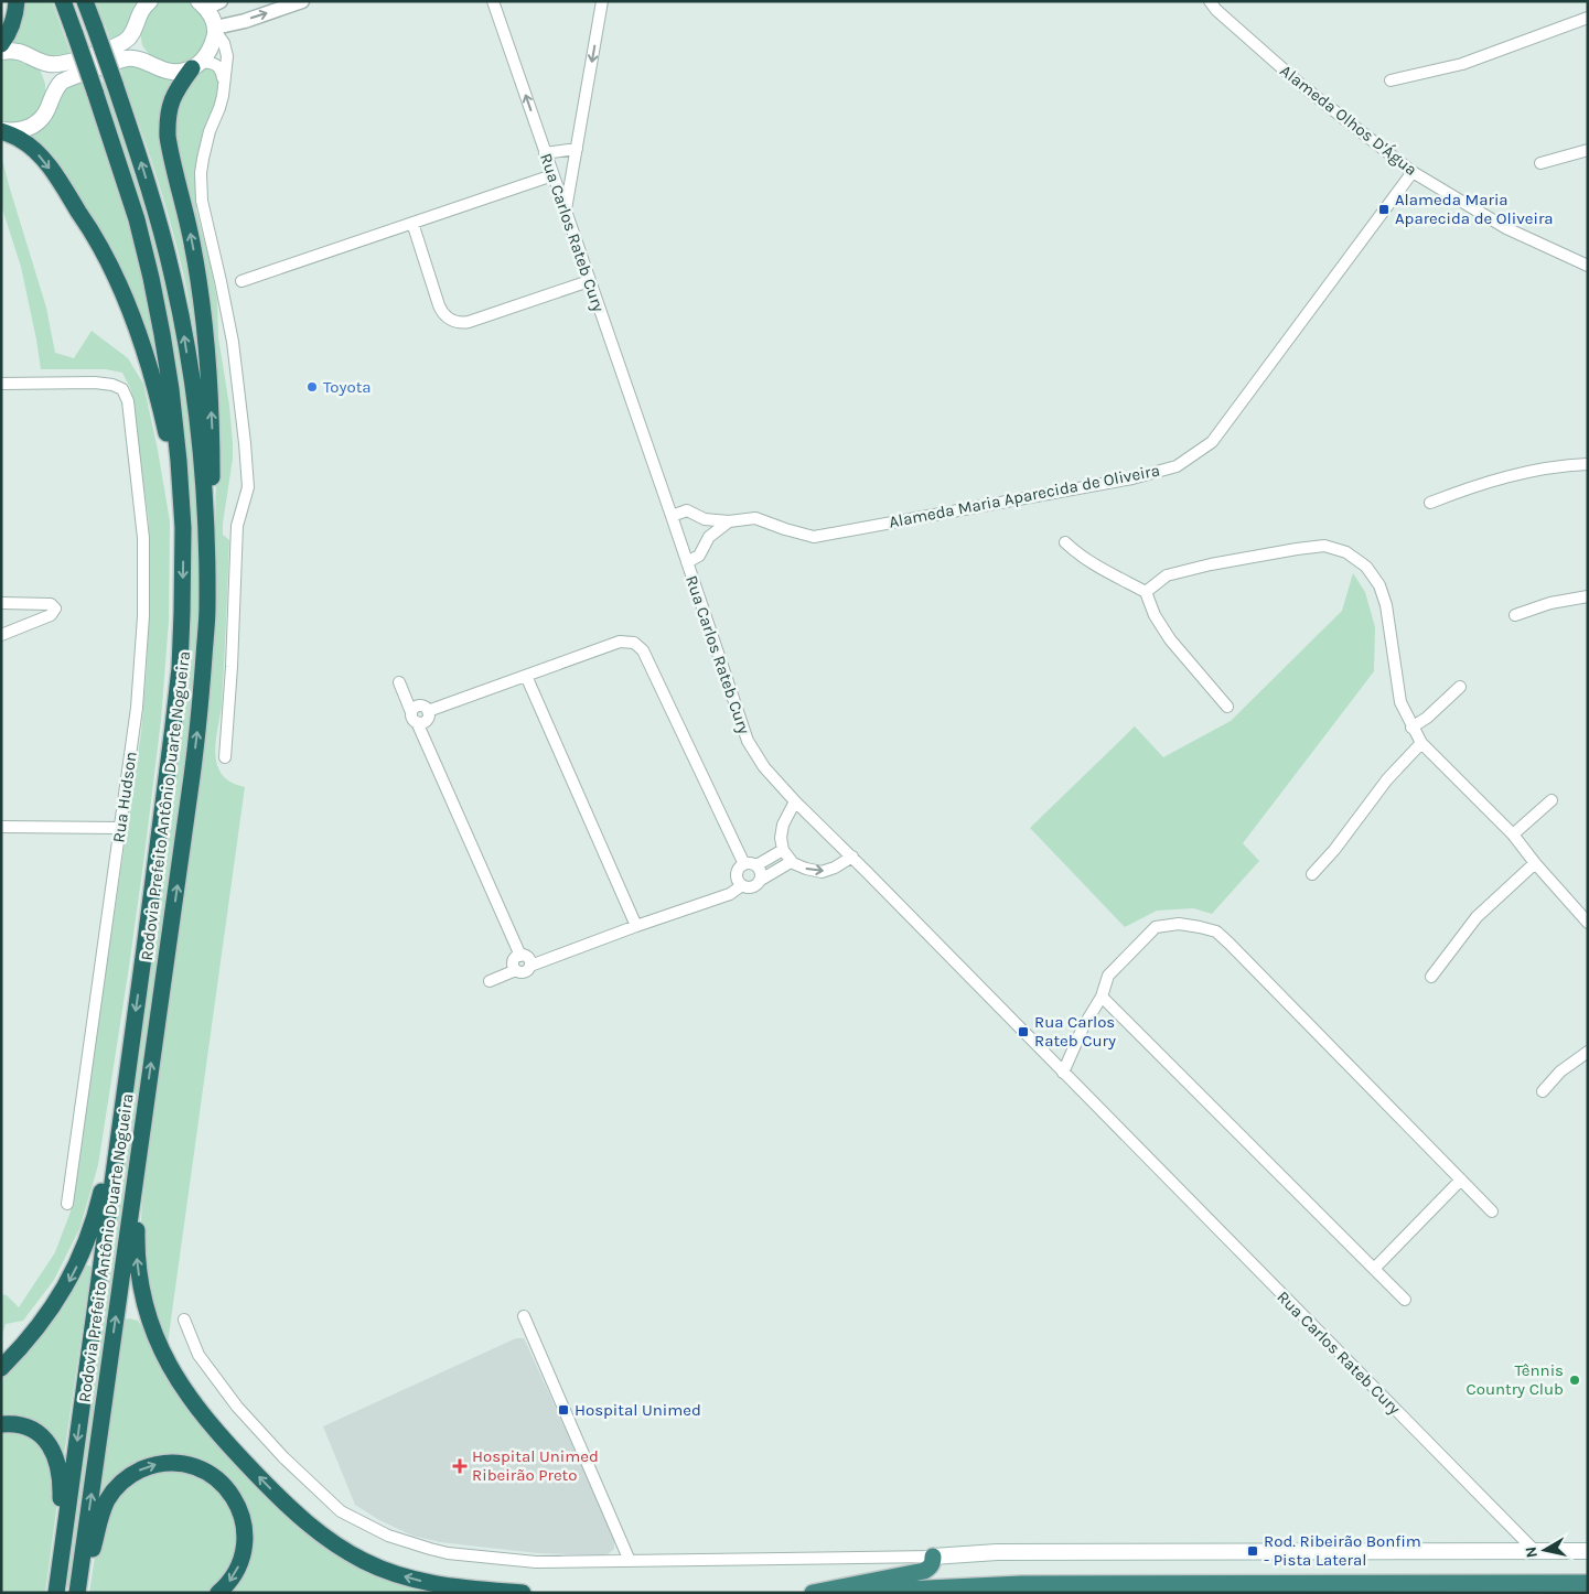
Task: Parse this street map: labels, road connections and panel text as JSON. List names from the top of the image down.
{
  "streets": {
    "highway": ["Rodovia Prefeito Antônio Duarte Nogueira"],
    "street": [
      "Alameda Olhos D'Água",
      "Rua Carlos Rateb Cury",
      "Alameda Maria Aparecida de Oliveira",
      "Rua Hudson"
    ]
  },
  "crossings": [
    ["Alameda Olhos D'Água", "Alameda Maria Aparecida de Oliveira"],
    ["Rua Carlos Rateb Cury", "Alameda Maria Aparecida de Oliveira"]
  ],
  "places": {
    "transit": [
      "Alameda Maria Aparecida de Oliveira",
      "Rua Carlos Rateb Cury",
      "Hospital Unimed",
      "Rod. Ribeirão Bonfim - Pista Lateral"
    ],
    "other": ["Toyota", "Tênnis Country Club"],
    "health": ["Hospital Unimed Ribeirão Preto"]
  },
  "north": "left"
}
